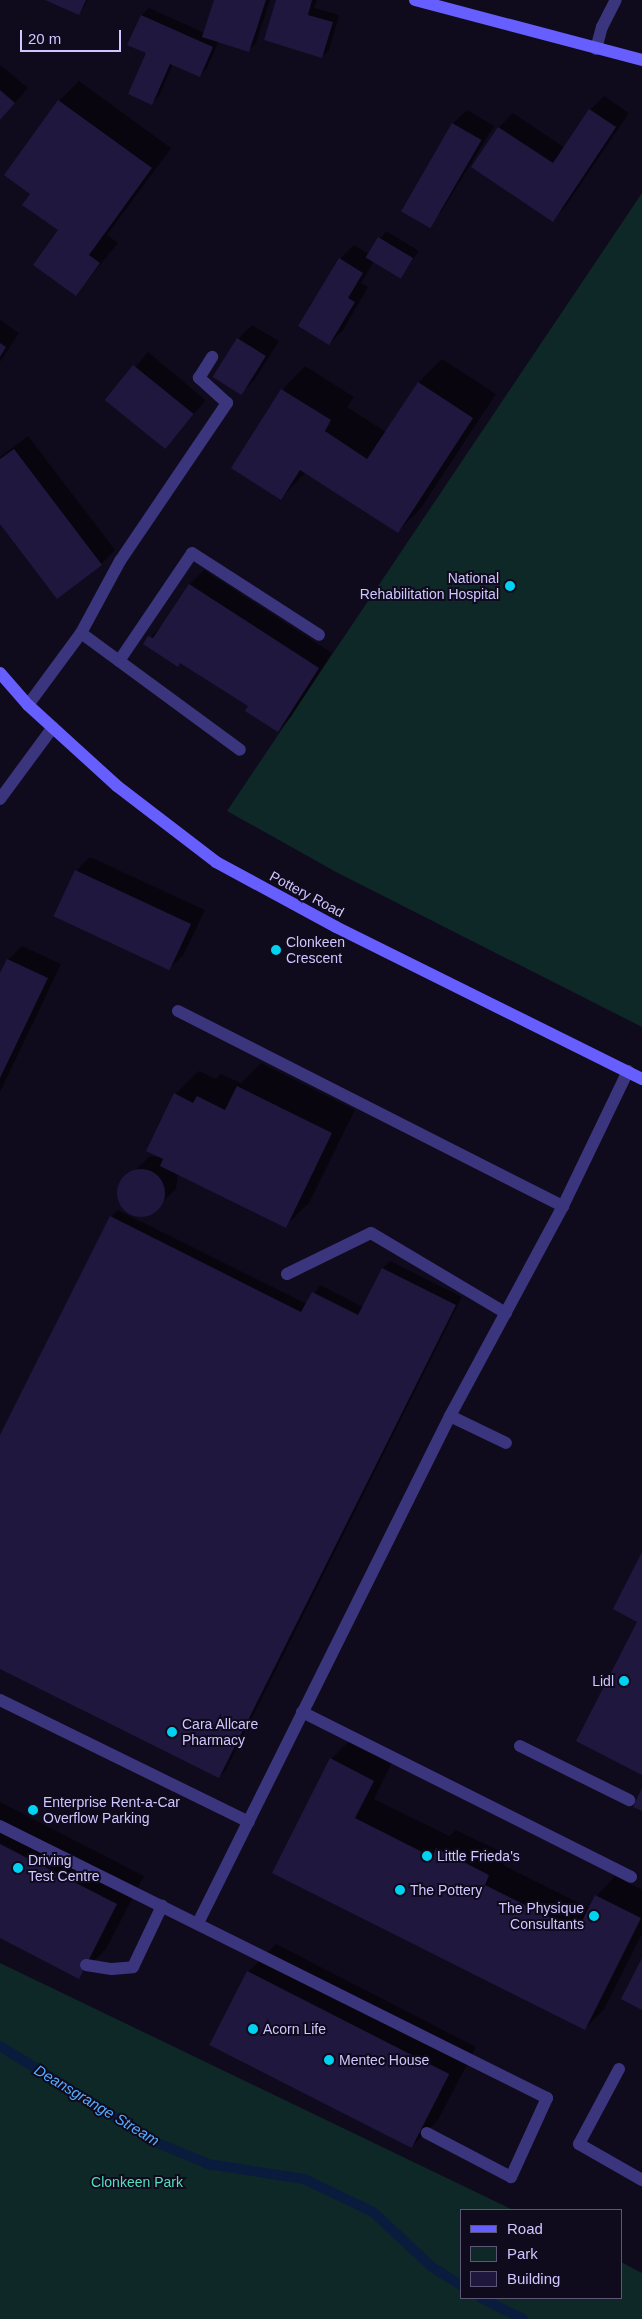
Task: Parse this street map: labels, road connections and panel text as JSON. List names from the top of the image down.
{
  "streets": {
    "street": ["Pottery Road"]
  },
  "water": ["Deansgrange Stream"],
  "parks": ["Clonkeen Park"],
  "places": [
    "National Rehabilitation Hospital",
    "Clonkeen Crescent",
    "Lidl",
    "Cara Allcare Pharmacy",
    "Enterprise Rent-a-Car Overflow Parking",
    "Little Frieda's",
    "Driving Test Centre",
    "The Pottery",
    "The Physique Consultants",
    "Acorn Life",
    "Mentec House"
  ],
  "legend": ["Road", "Park", "Building"],
  "scale_bar": "20 m"
}
